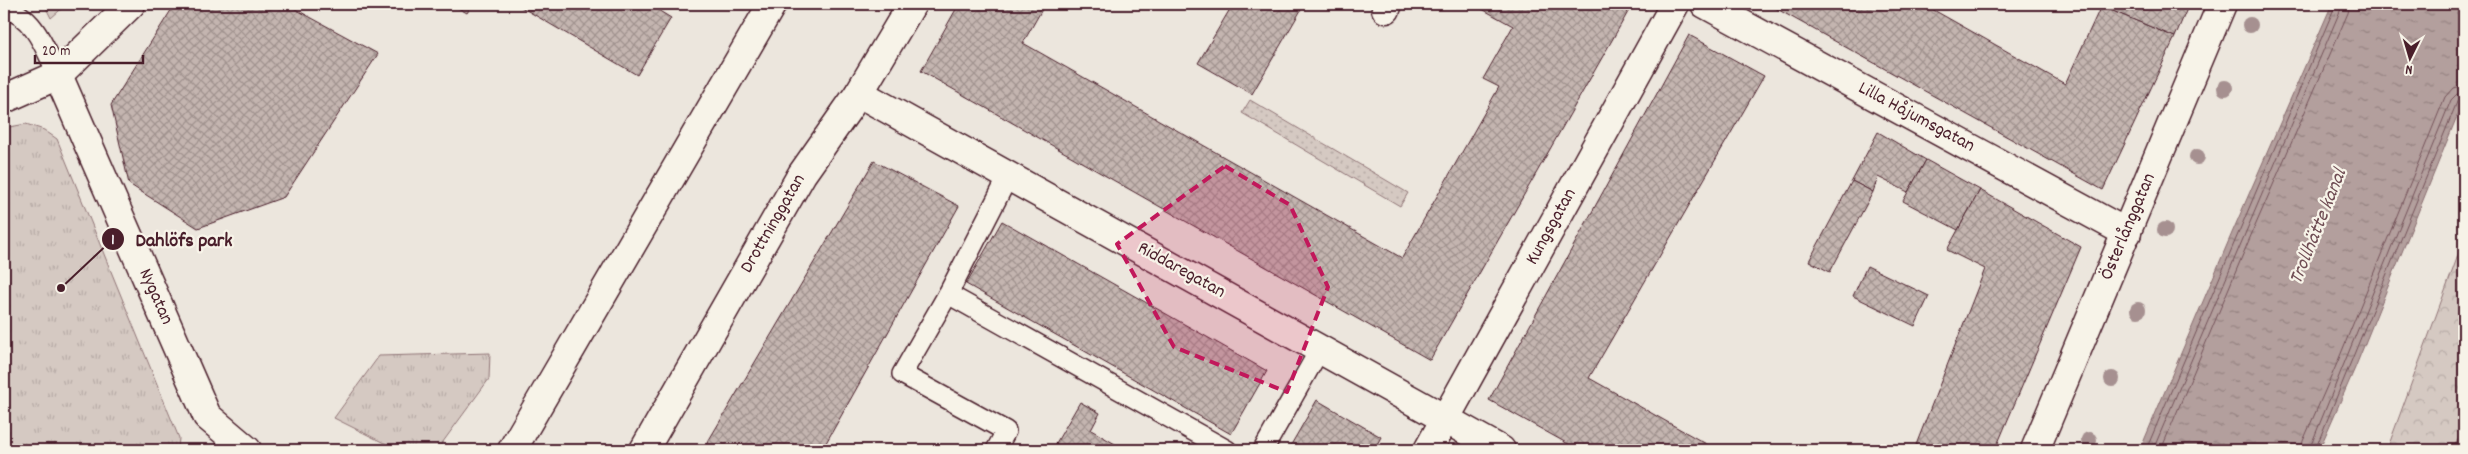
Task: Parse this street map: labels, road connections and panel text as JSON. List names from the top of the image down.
{
  "streets": {
    "street": [
      "Lilla Håjumsgatan",
      "Drottninggatan",
      "Kungsgatan",
      "Österlånggatan",
      "Riddaregatan",
      "Nygatan"
    ]
  },
  "crossings": [
    ["Lilla Håjumsgatan", "Österlånggatan"],
    ["Drottninggatan", "Riddaregatan"],
    ["Kungsgatan", "Riddaregatan"]
  ],
  "water": ["Trollhätte kanal"],
  "places": ["Dahlöfs park"],
  "scale_bar": "20 m",
  "north": "bottom"
}
